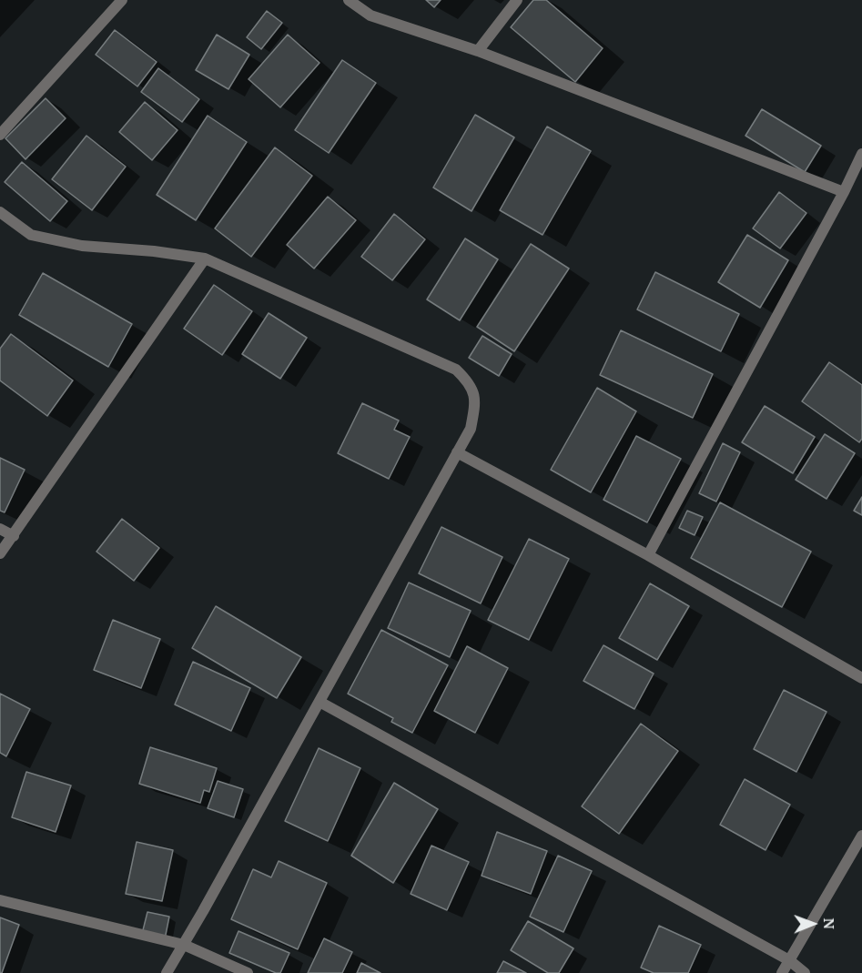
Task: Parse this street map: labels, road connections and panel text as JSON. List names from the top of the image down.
{
  "north": "right"
}
